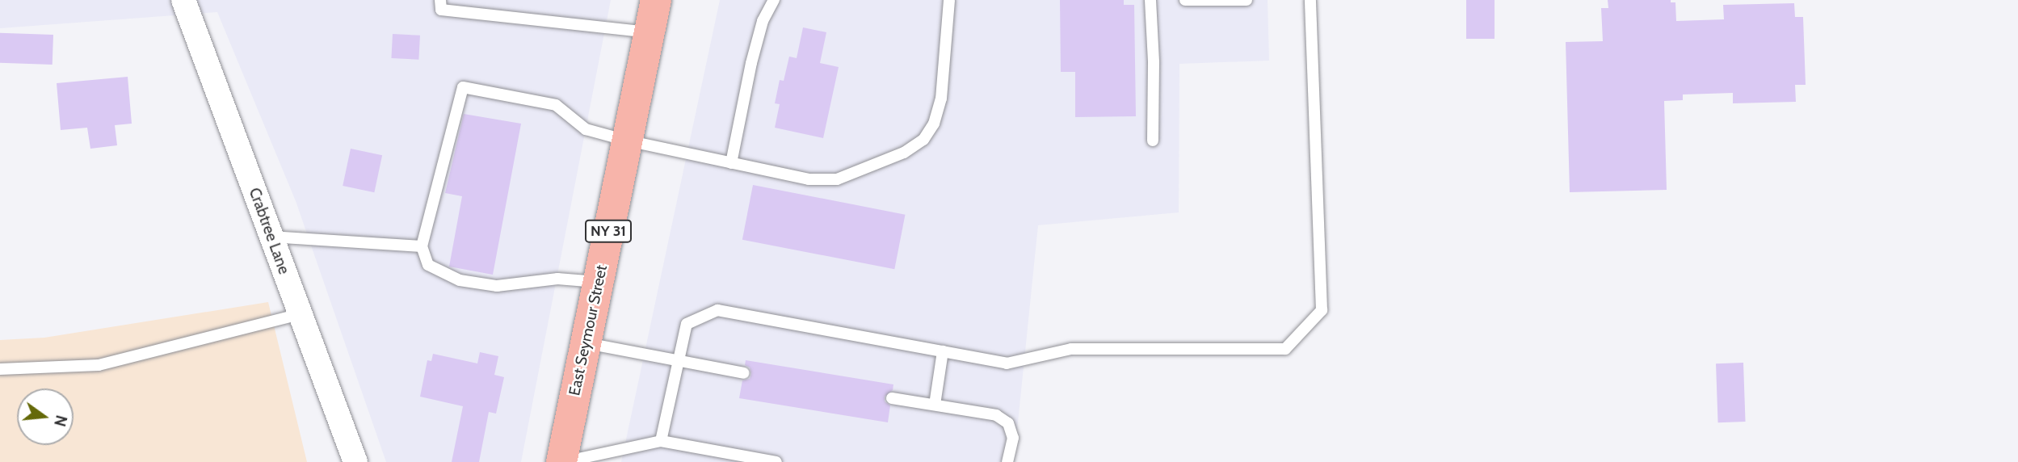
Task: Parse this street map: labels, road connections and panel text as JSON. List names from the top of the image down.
{
  "streets": {
    "highway": ["NY 31", "East Seymour Street"],
    "street": ["Crabtree Lane"]
  },
  "north": "right"
}
